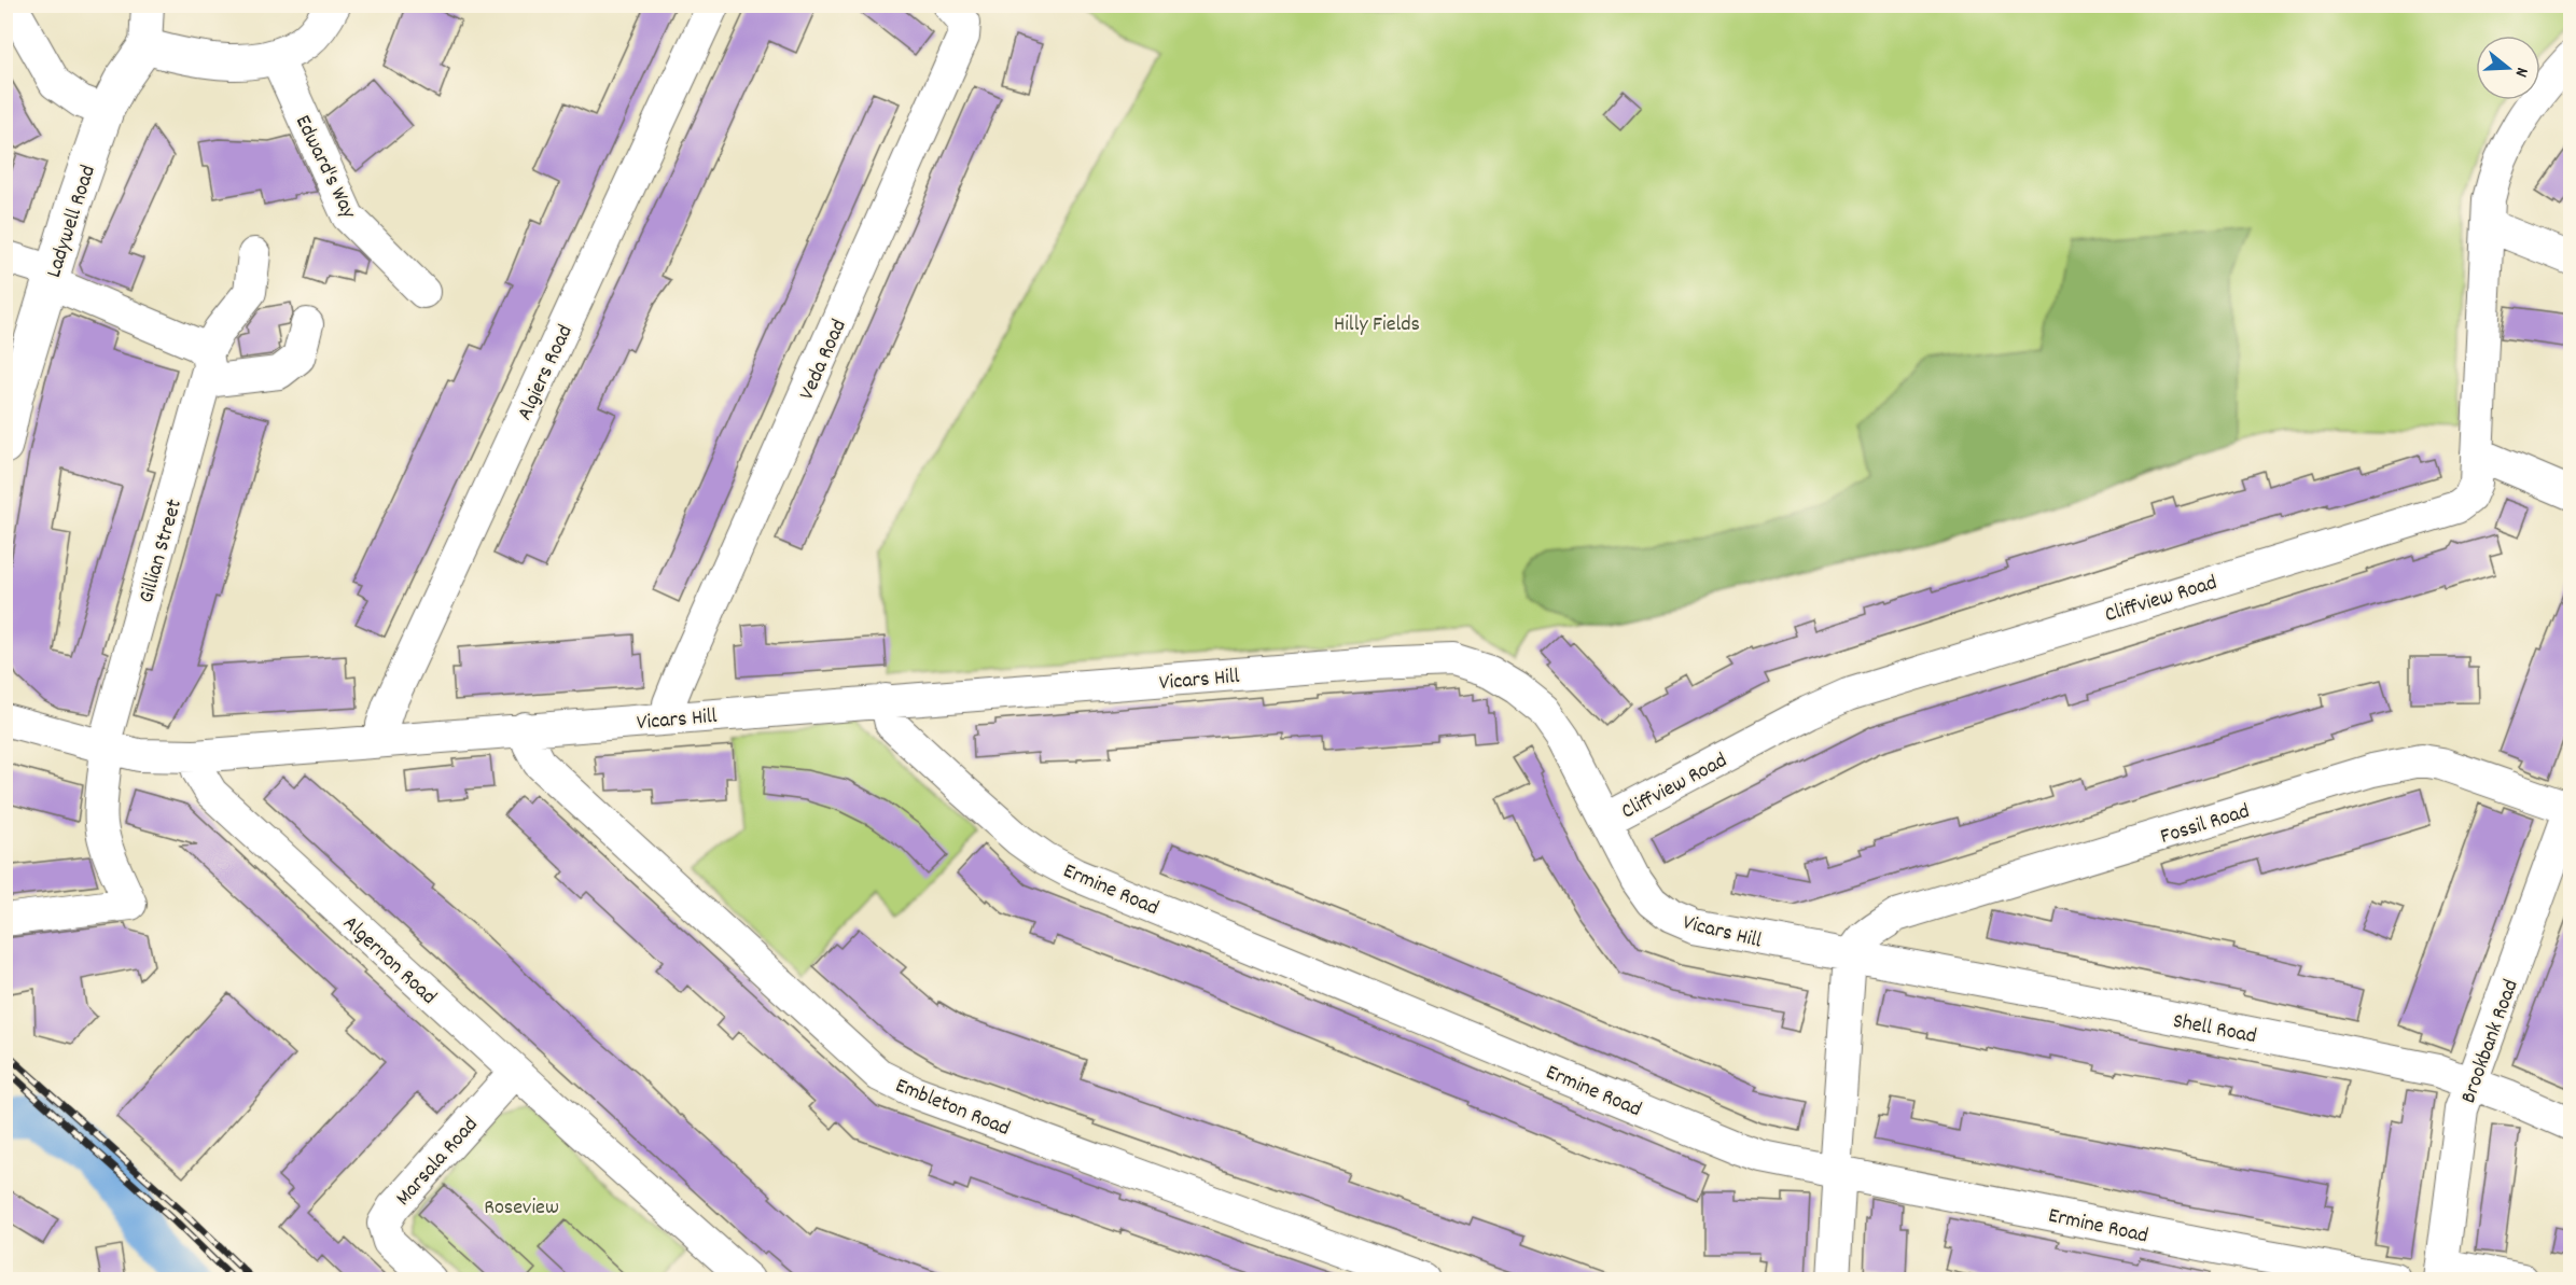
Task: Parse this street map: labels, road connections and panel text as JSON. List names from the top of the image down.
{
  "streets": {
    "main road": ["Ladywell Road"],
    "street": [
      "Edward's Way",
      "Veda Road",
      "Algiers Road",
      "Gillian Street",
      "Cliffview Road",
      "Vicars Hill",
      "Fossil Road",
      "Ermine Road",
      "Algernon Road",
      "Shell Road",
      "Brookbank Road",
      "Embleton Road",
      "Marsala Road"
    ]
  },
  "crossings": [
    ["Veda Road", "Vicars Hill"],
    ["Algiers Road", "Vicars Hill"],
    ["Cliffview Road", "Vicars Hill"],
    ["Vicars Hill", "Fossil Road"],
    ["Vicars Hill", "Ermine Road"],
    ["Vicars Hill", "Algernon Road"],
    ["Vicars Hill", "Shell Road"],
    ["Vicars Hill", "Embleton Road"],
    ["Fossil Road", "Shell Road"],
    ["Fossil Road", "Brookbank Road"],
    ["Algernon Road", "Marsala Road"],
    ["Shell Road", "Brookbank Road"]
  ],
  "parks": ["Hilly Fields", "Roseview"],
  "north": "right"
}
